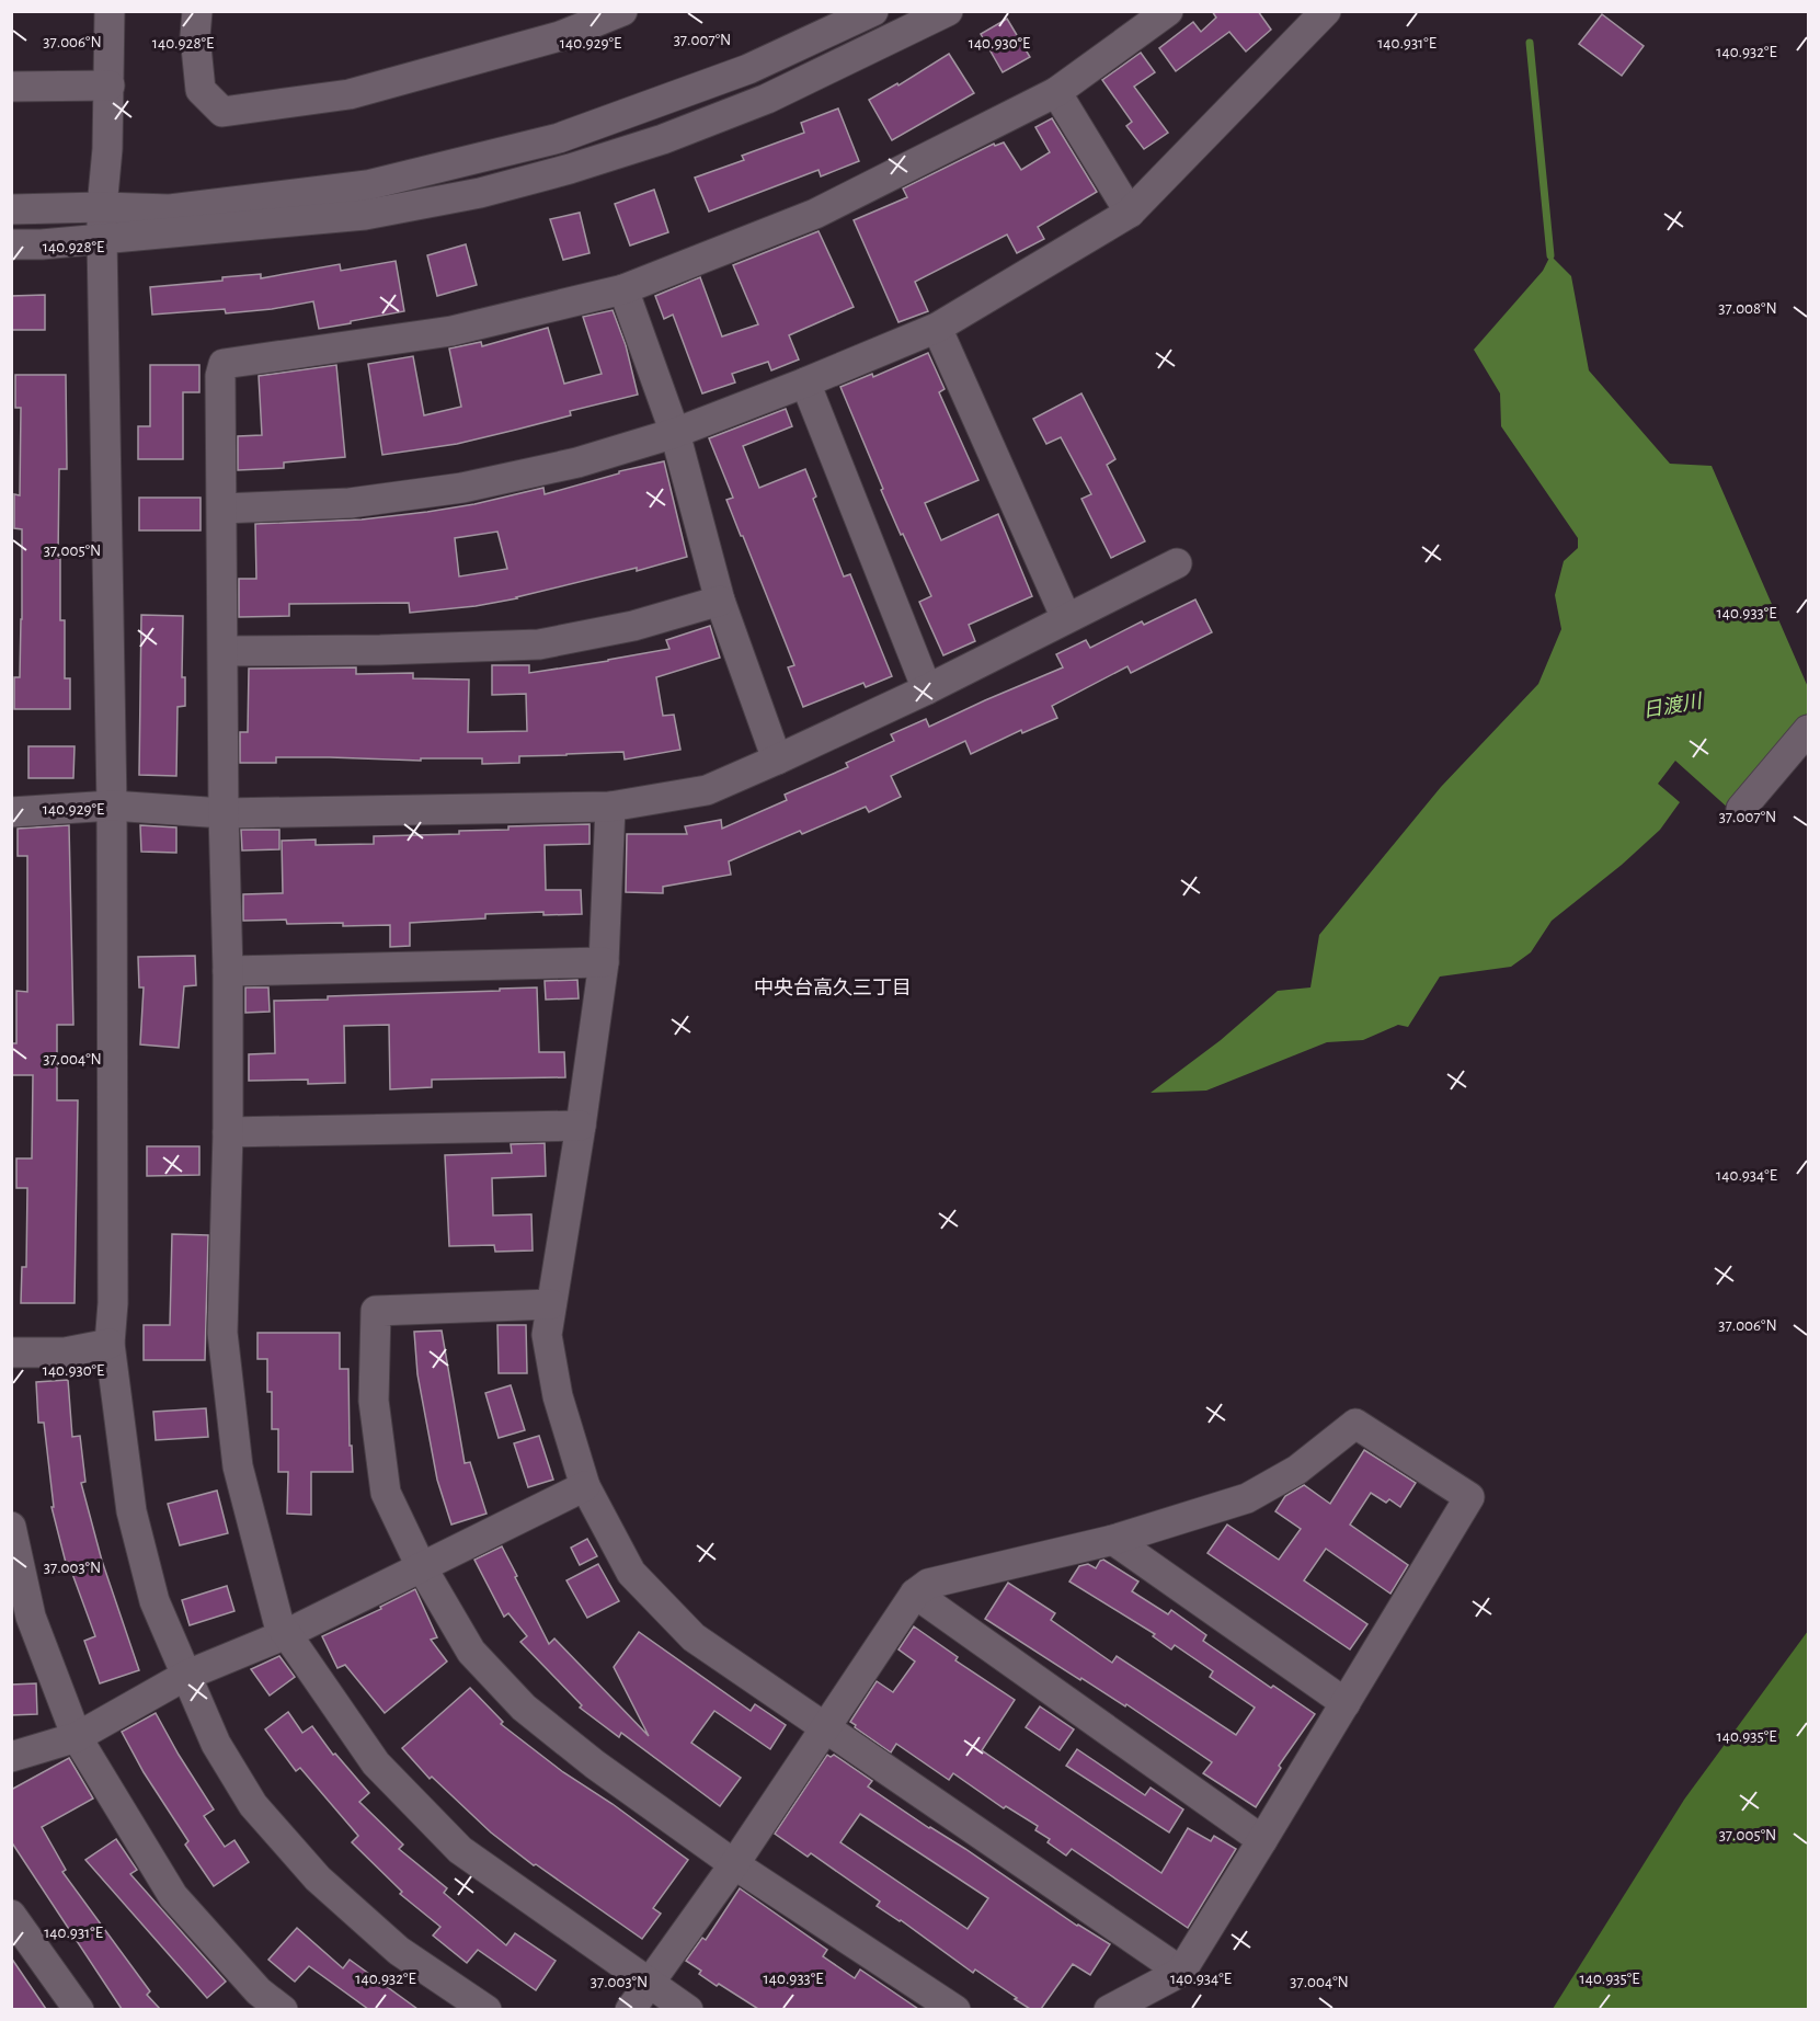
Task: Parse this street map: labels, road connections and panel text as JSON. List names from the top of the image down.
{
  "districts": ["中央台高久三丁目"],
  "water": ["日渡川"],
  "coordinates": [
    "37.007°N",
    "37.006°N",
    "140.928°E",
    "140.929°E",
    "140.930°E",
    "140.931°E",
    "140.932°E",
    "37.008°N",
    "37.005°N",
    "140.933°E",
    "37.004°N",
    "140.934°E",
    "37.003°N",
    "140.935°E"
  ]
}
